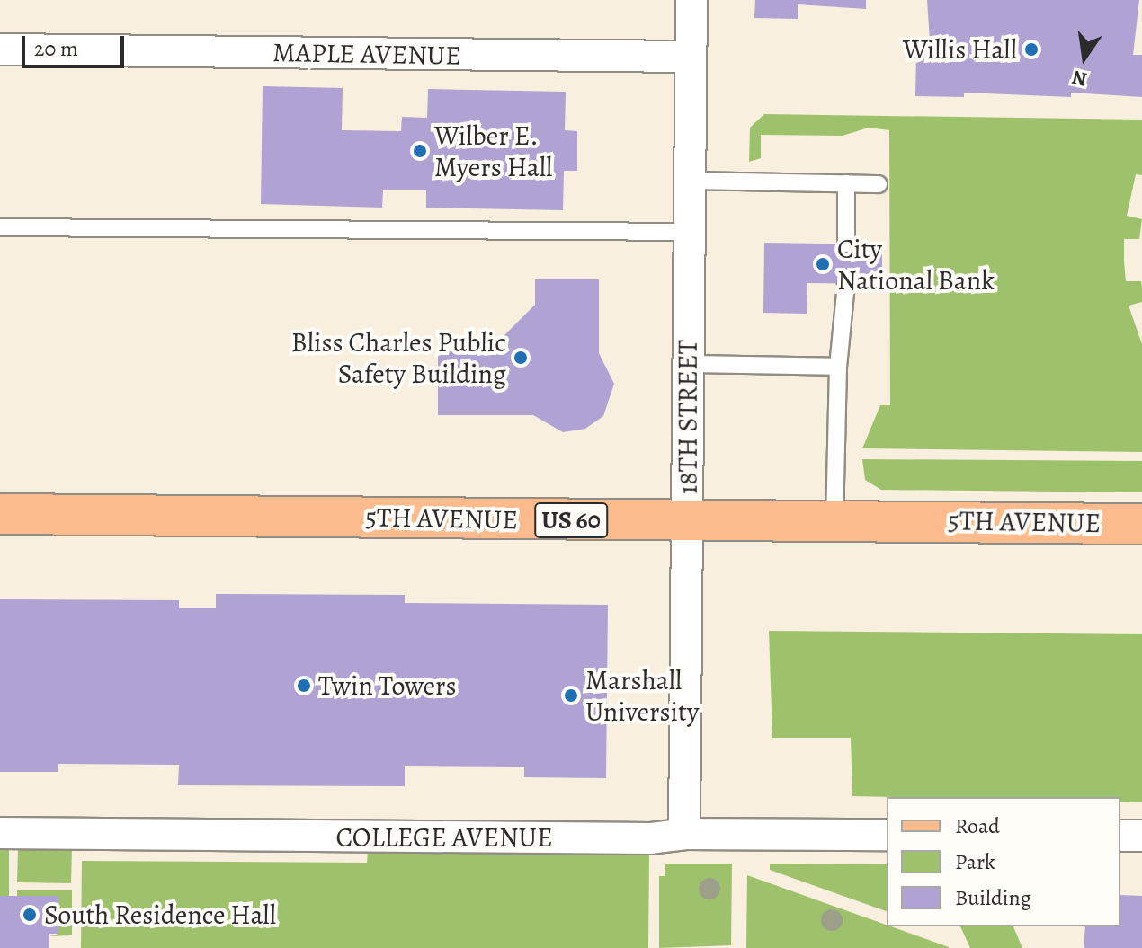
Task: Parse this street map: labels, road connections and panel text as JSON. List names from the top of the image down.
{
  "streets": {
    "main road": ["5TH AVENUE", "US 60"],
    "street": ["MAPLE AVENUE", "18TH STREET", "COLLEGE AVENUE"]
  },
  "crossings": [
    ["MAPLE AVENUE", "18TH STREET"],
    ["18TH STREET", "5TH AVENUE"],
    ["18TH STREET", "COLLEGE AVENUE"]
  ],
  "places": [
    "Willis Hall",
    "Wilber E. Myers Hall",
    "City National Bank",
    "Bliss Charles Public Safety Building",
    "Twin Towers",
    "Marshall University",
    "South Residence Hall"
  ],
  "legend": ["Road", "Park", "Building"],
  "scale_bar": "20 m",
  "north": "bottom"
}
